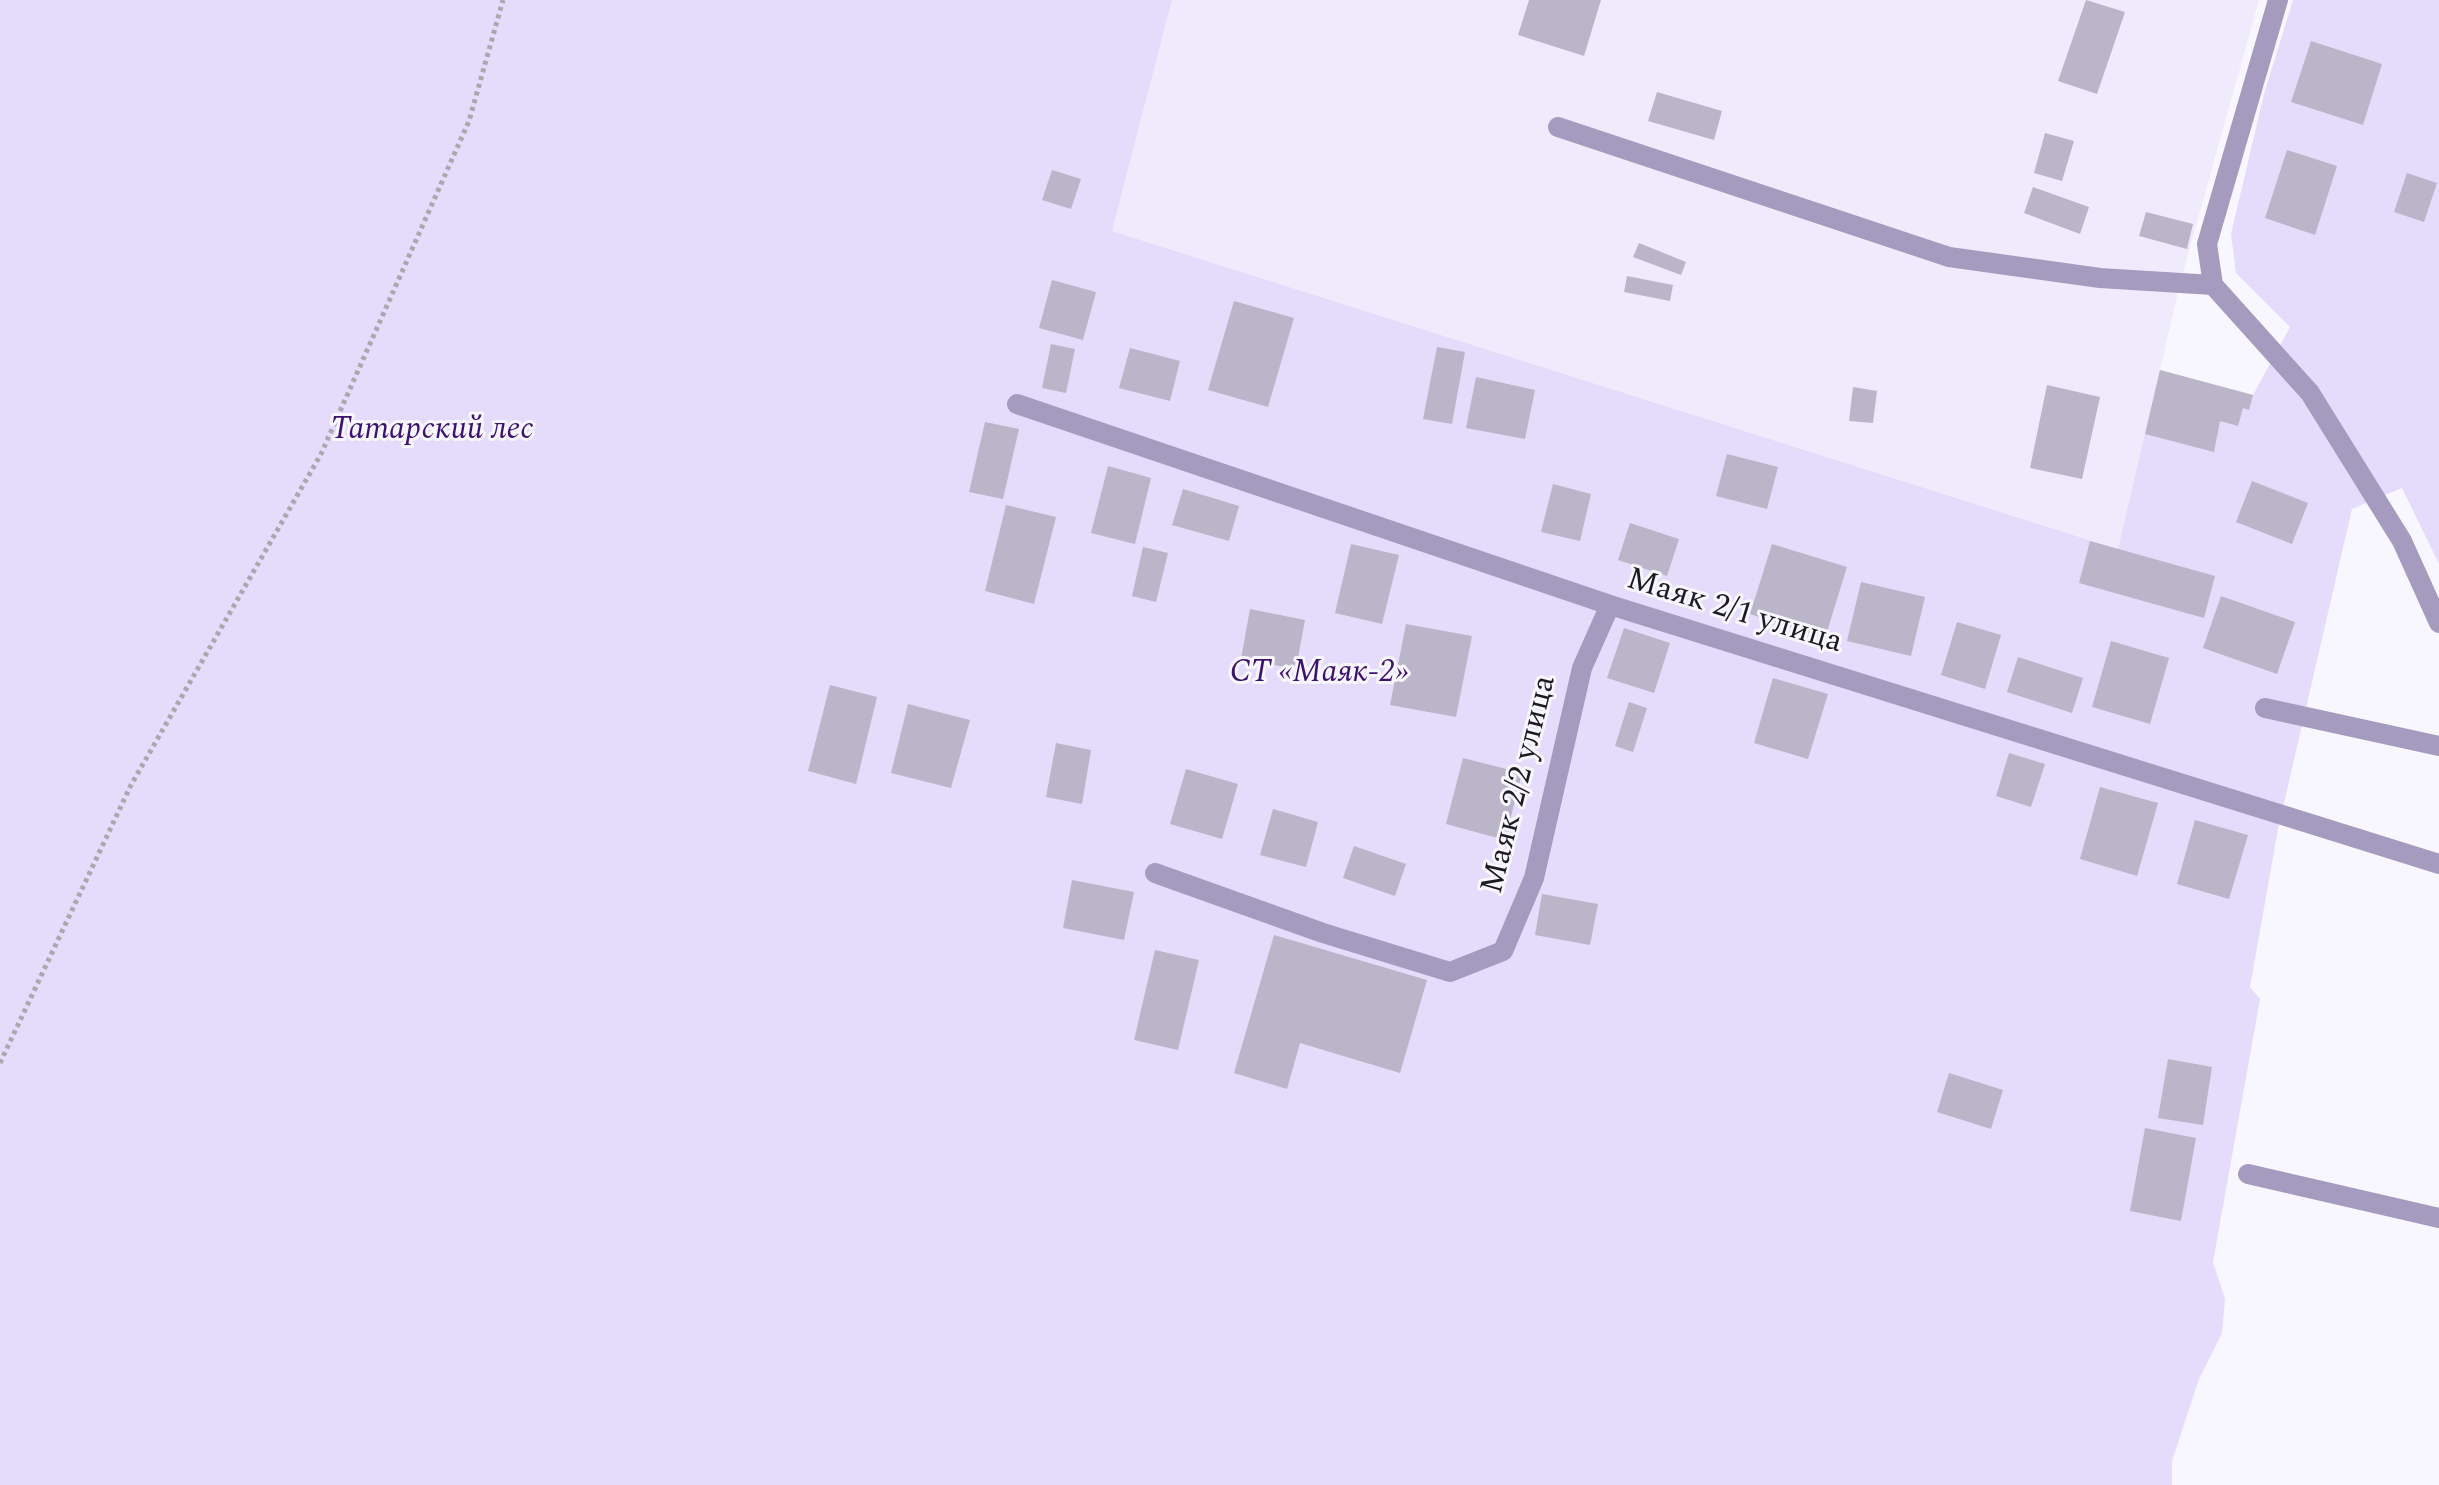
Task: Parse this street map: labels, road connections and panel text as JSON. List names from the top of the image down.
{
  "streets": {
    "street": ["Маяк 2/1 улица", "Маяк 2/2 улица"]
  },
  "crossings": [
    ["Маяк 2/1 улица", "Маяк 2/2 улица"]
  ],
  "parks": ["Татарский лес", "СТ «Маяк-2»"]
}
